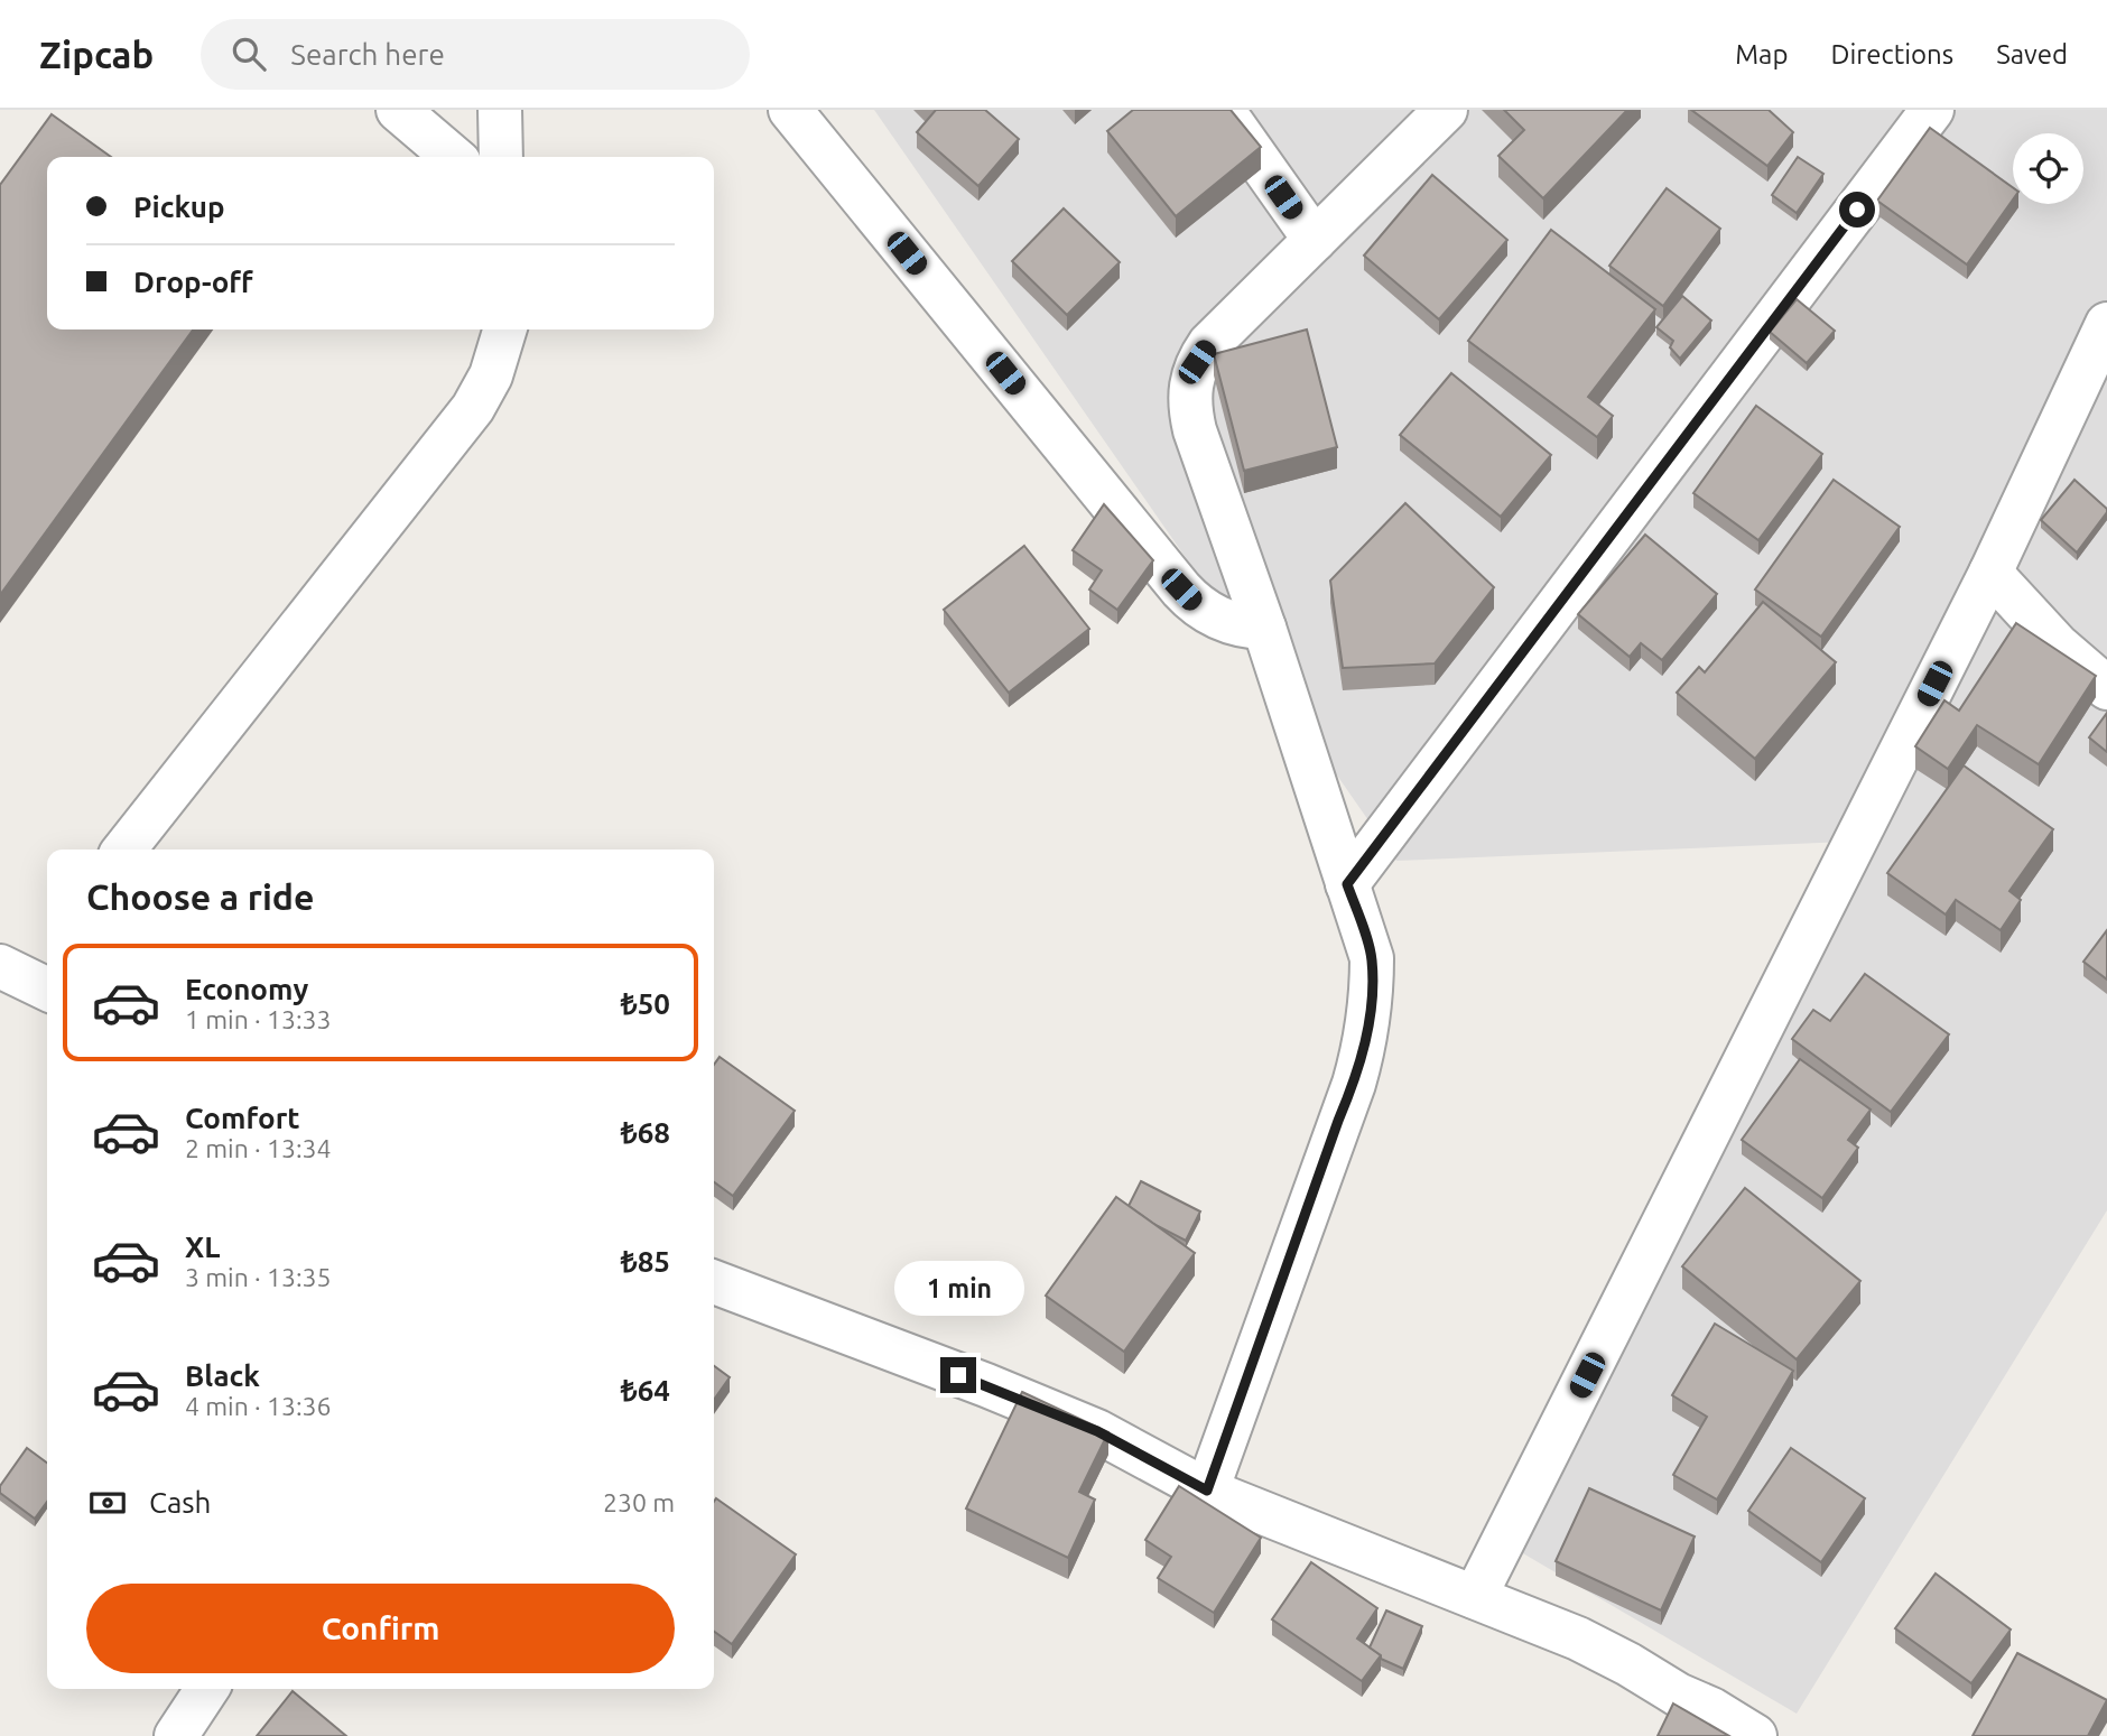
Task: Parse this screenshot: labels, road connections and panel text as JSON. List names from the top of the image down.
{
  "page": {
    "header": "Zipcab",
    "search": "Search here",
    "nav": ["Map", "Directions", "Saved"],
    "banner": ["Pickup", "Drop-off"],
    "heading": "Choose a ride",
    "list": [
      {
        "name": "Economy",
        "note": "1 min · 13:33",
        "value": "₺50"
      },
      {
        "name": "Comfort",
        "note": "2 min · 13:34",
        "value": "₺68"
      },
      {
        "name": "XL",
        "note": "3 min · 13:35",
        "value": "₺85"
      },
      {
        "name": "Black",
        "note": "4 min · 13:36",
        "value": "₺64"
      }
    ],
    "bubble": "1 min",
    "pay": ["Cash", "230 m"],
    "buttons": "Confirm"
  }
}
